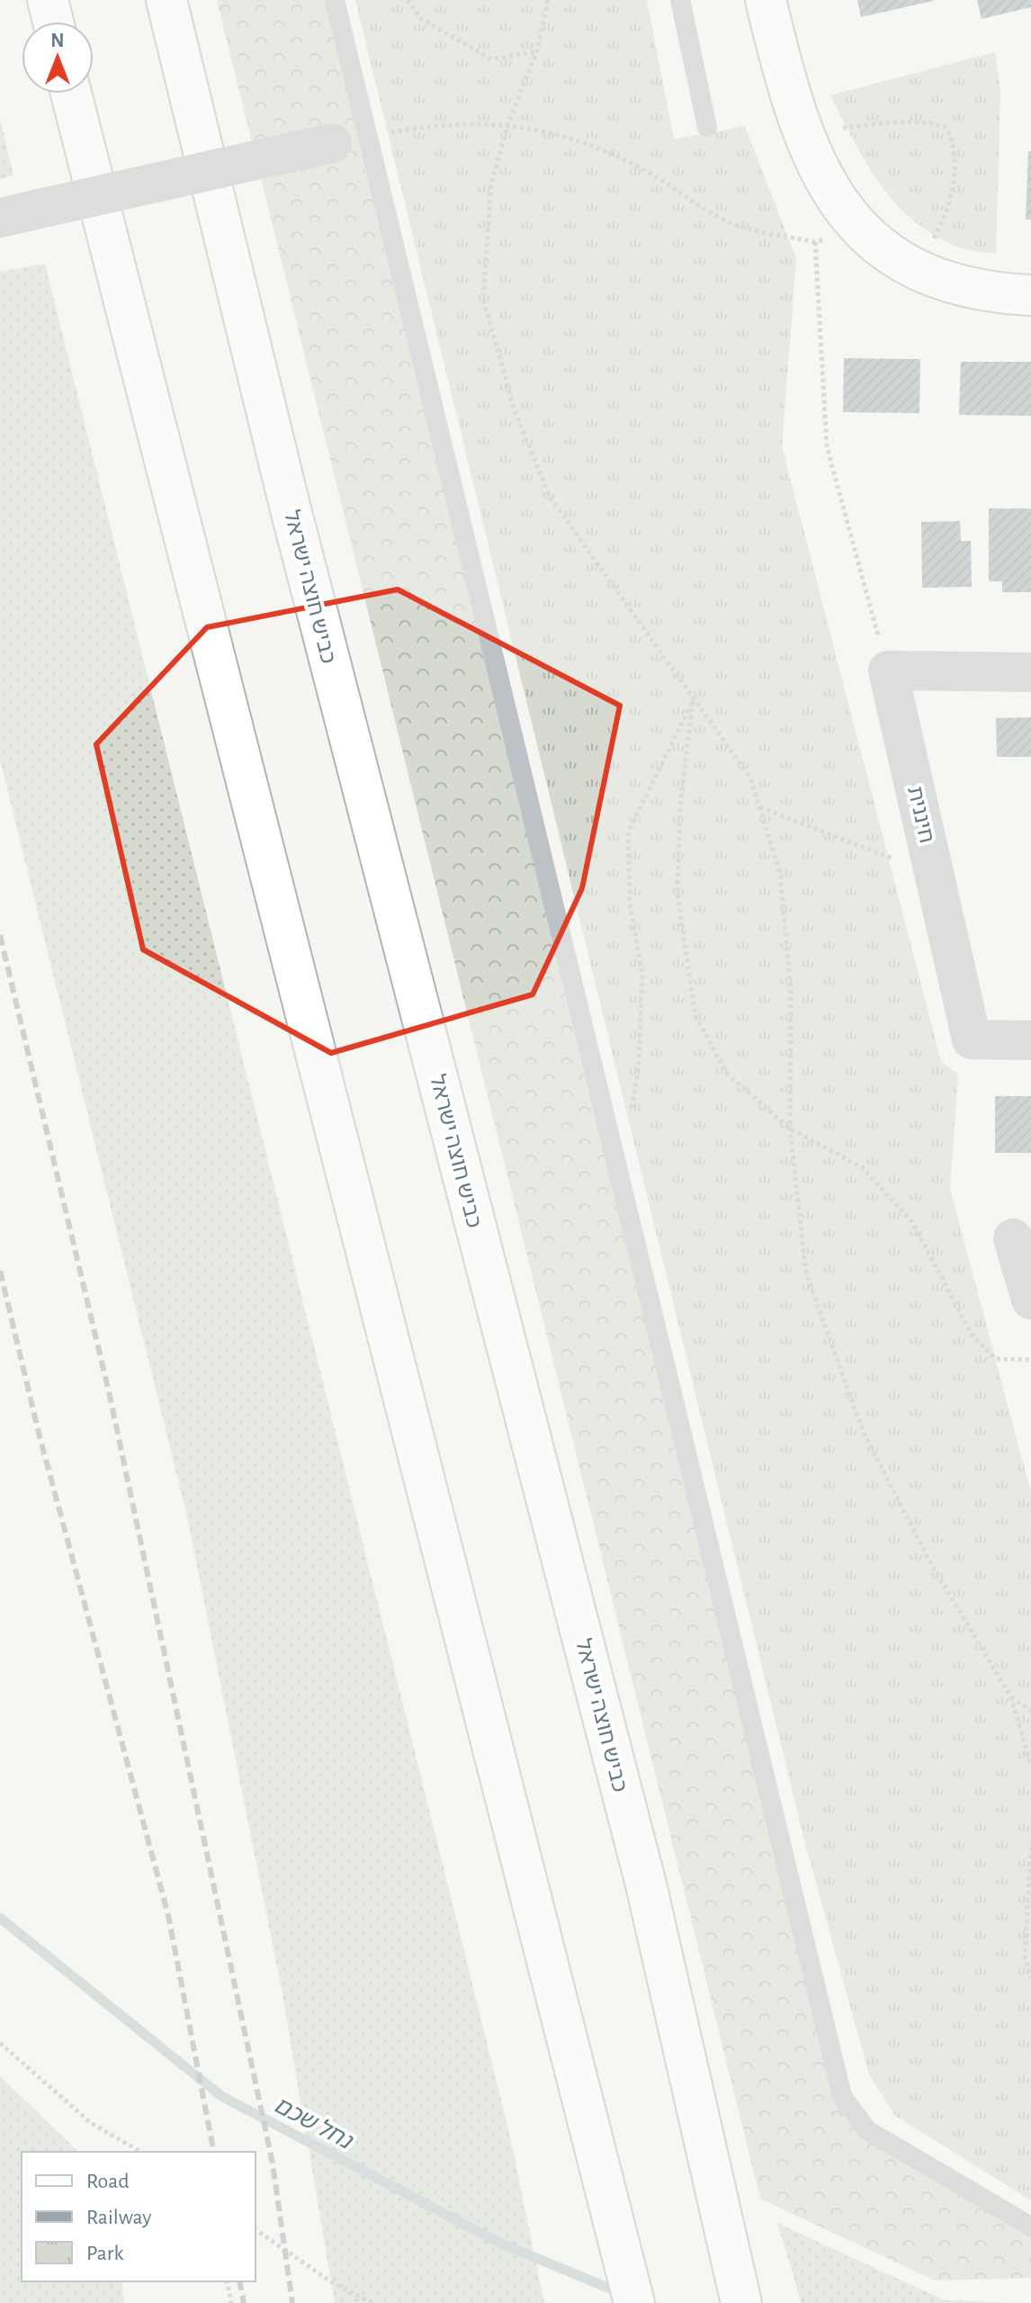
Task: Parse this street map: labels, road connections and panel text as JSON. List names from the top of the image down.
{
  "streets": {
    "main road": ["כביש חוצה ישראל"],
    "street": ["חיננית"]
  },
  "water": ["נחל שכם"],
  "legend": ["Road", "Railway", "Park"],
  "north": "top"
}
